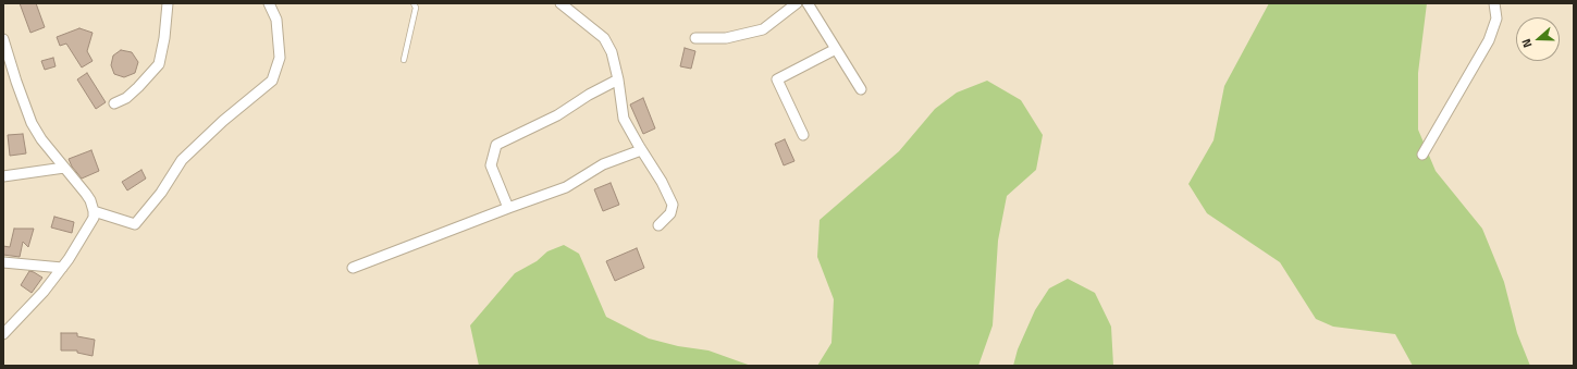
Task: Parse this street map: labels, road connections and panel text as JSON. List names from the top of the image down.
{
  "north": "left"
}
